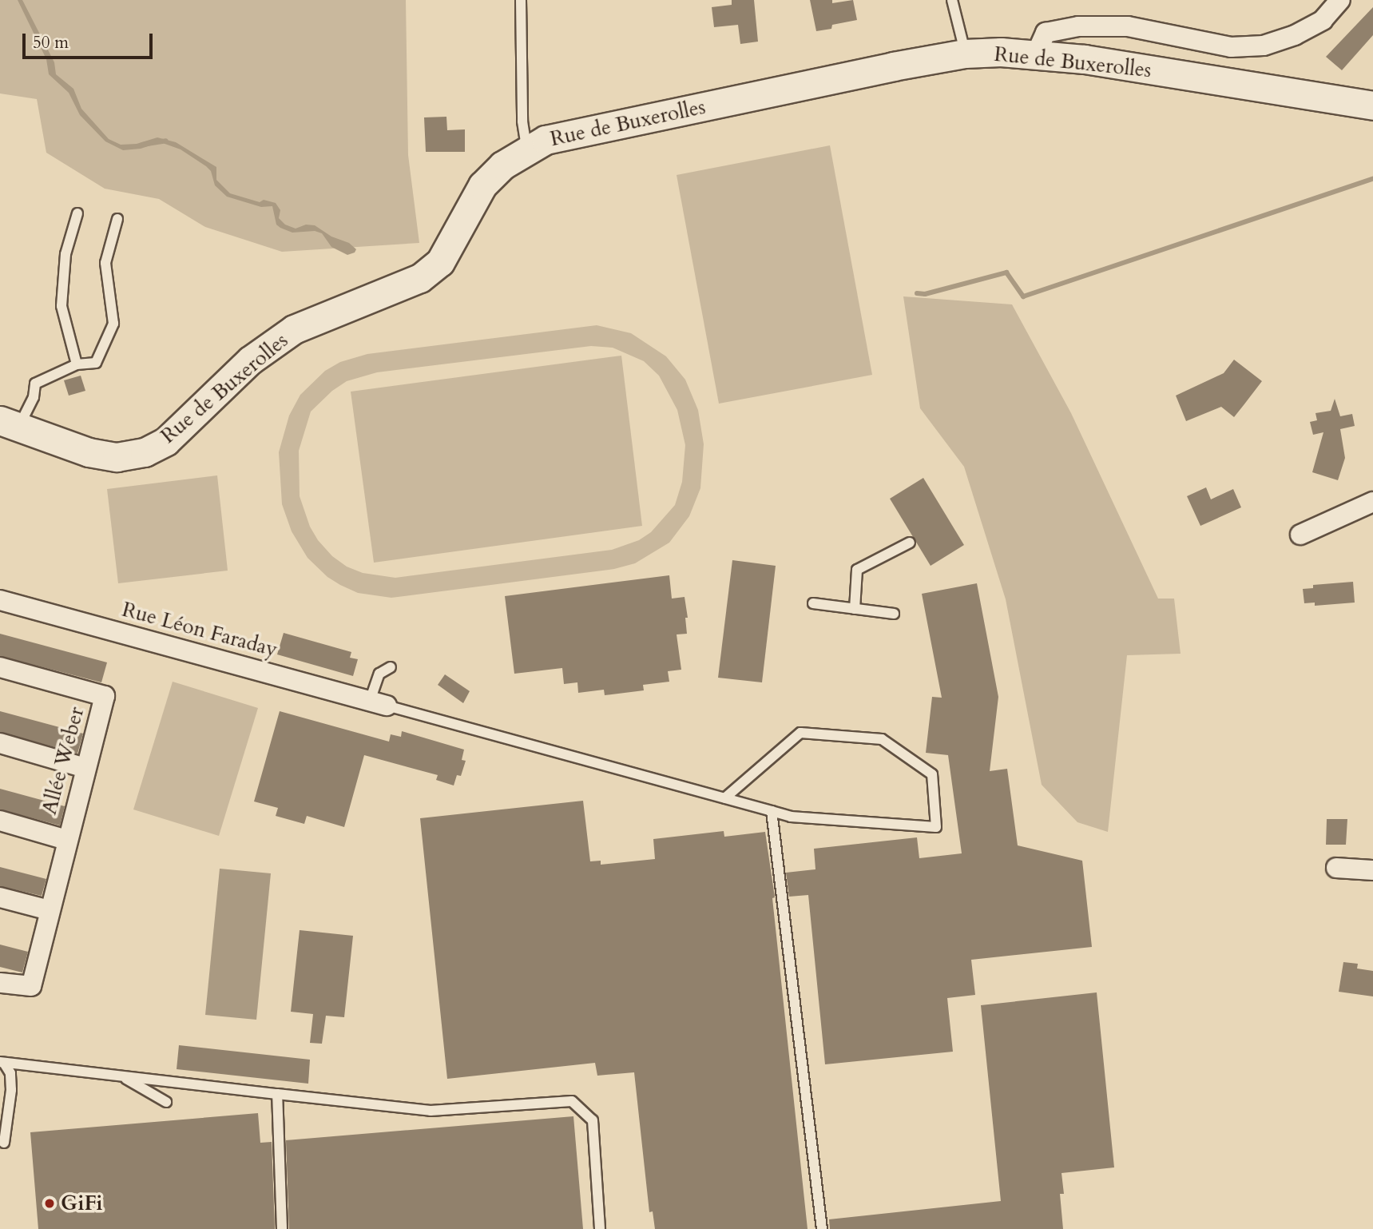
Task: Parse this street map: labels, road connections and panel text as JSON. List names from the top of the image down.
{
  "streets": {
    "street": ["Rue de Buxerolles", "Rue Léon Faraday", "Allée Weber"]
  },
  "places": ["GiFi"],
  "scale_bar": "50 m"
}
